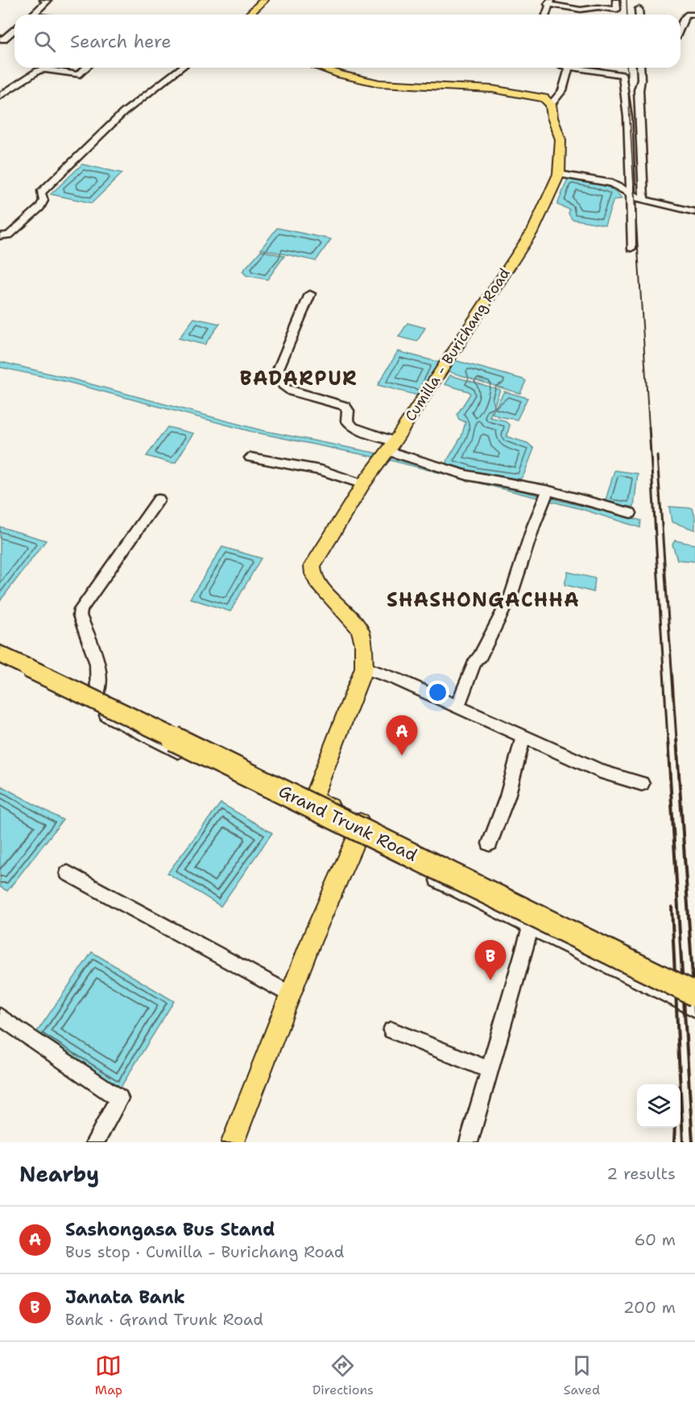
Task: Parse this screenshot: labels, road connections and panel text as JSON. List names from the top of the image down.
{
  "streets": {
    "highway": ["Grand Trunk Road"],
    "main road": ["Cumilla - Burichang Road"]
  },
  "districts": ["BADARPUR", "SHASHONGACHHA"],
  "page": {
    "search": "Search here",
    "pins": ["A", "B"],
    "heading": ["Nearby", "2 results"],
    "list": [
      {
        "mark": "A",
        "name": "Sashongasa Bus Stand",
        "note": "Bus stop · Cumilla - Burichang Road",
        "value": "60 m"
      },
      {
        "mark": "B",
        "name": "Janata Bank",
        "note": "Bank · Grand Trunk Road",
        "value": "200 m"
      }
    ],
    "nav": ["Map", "Directions", "Saved"]
  }
}
